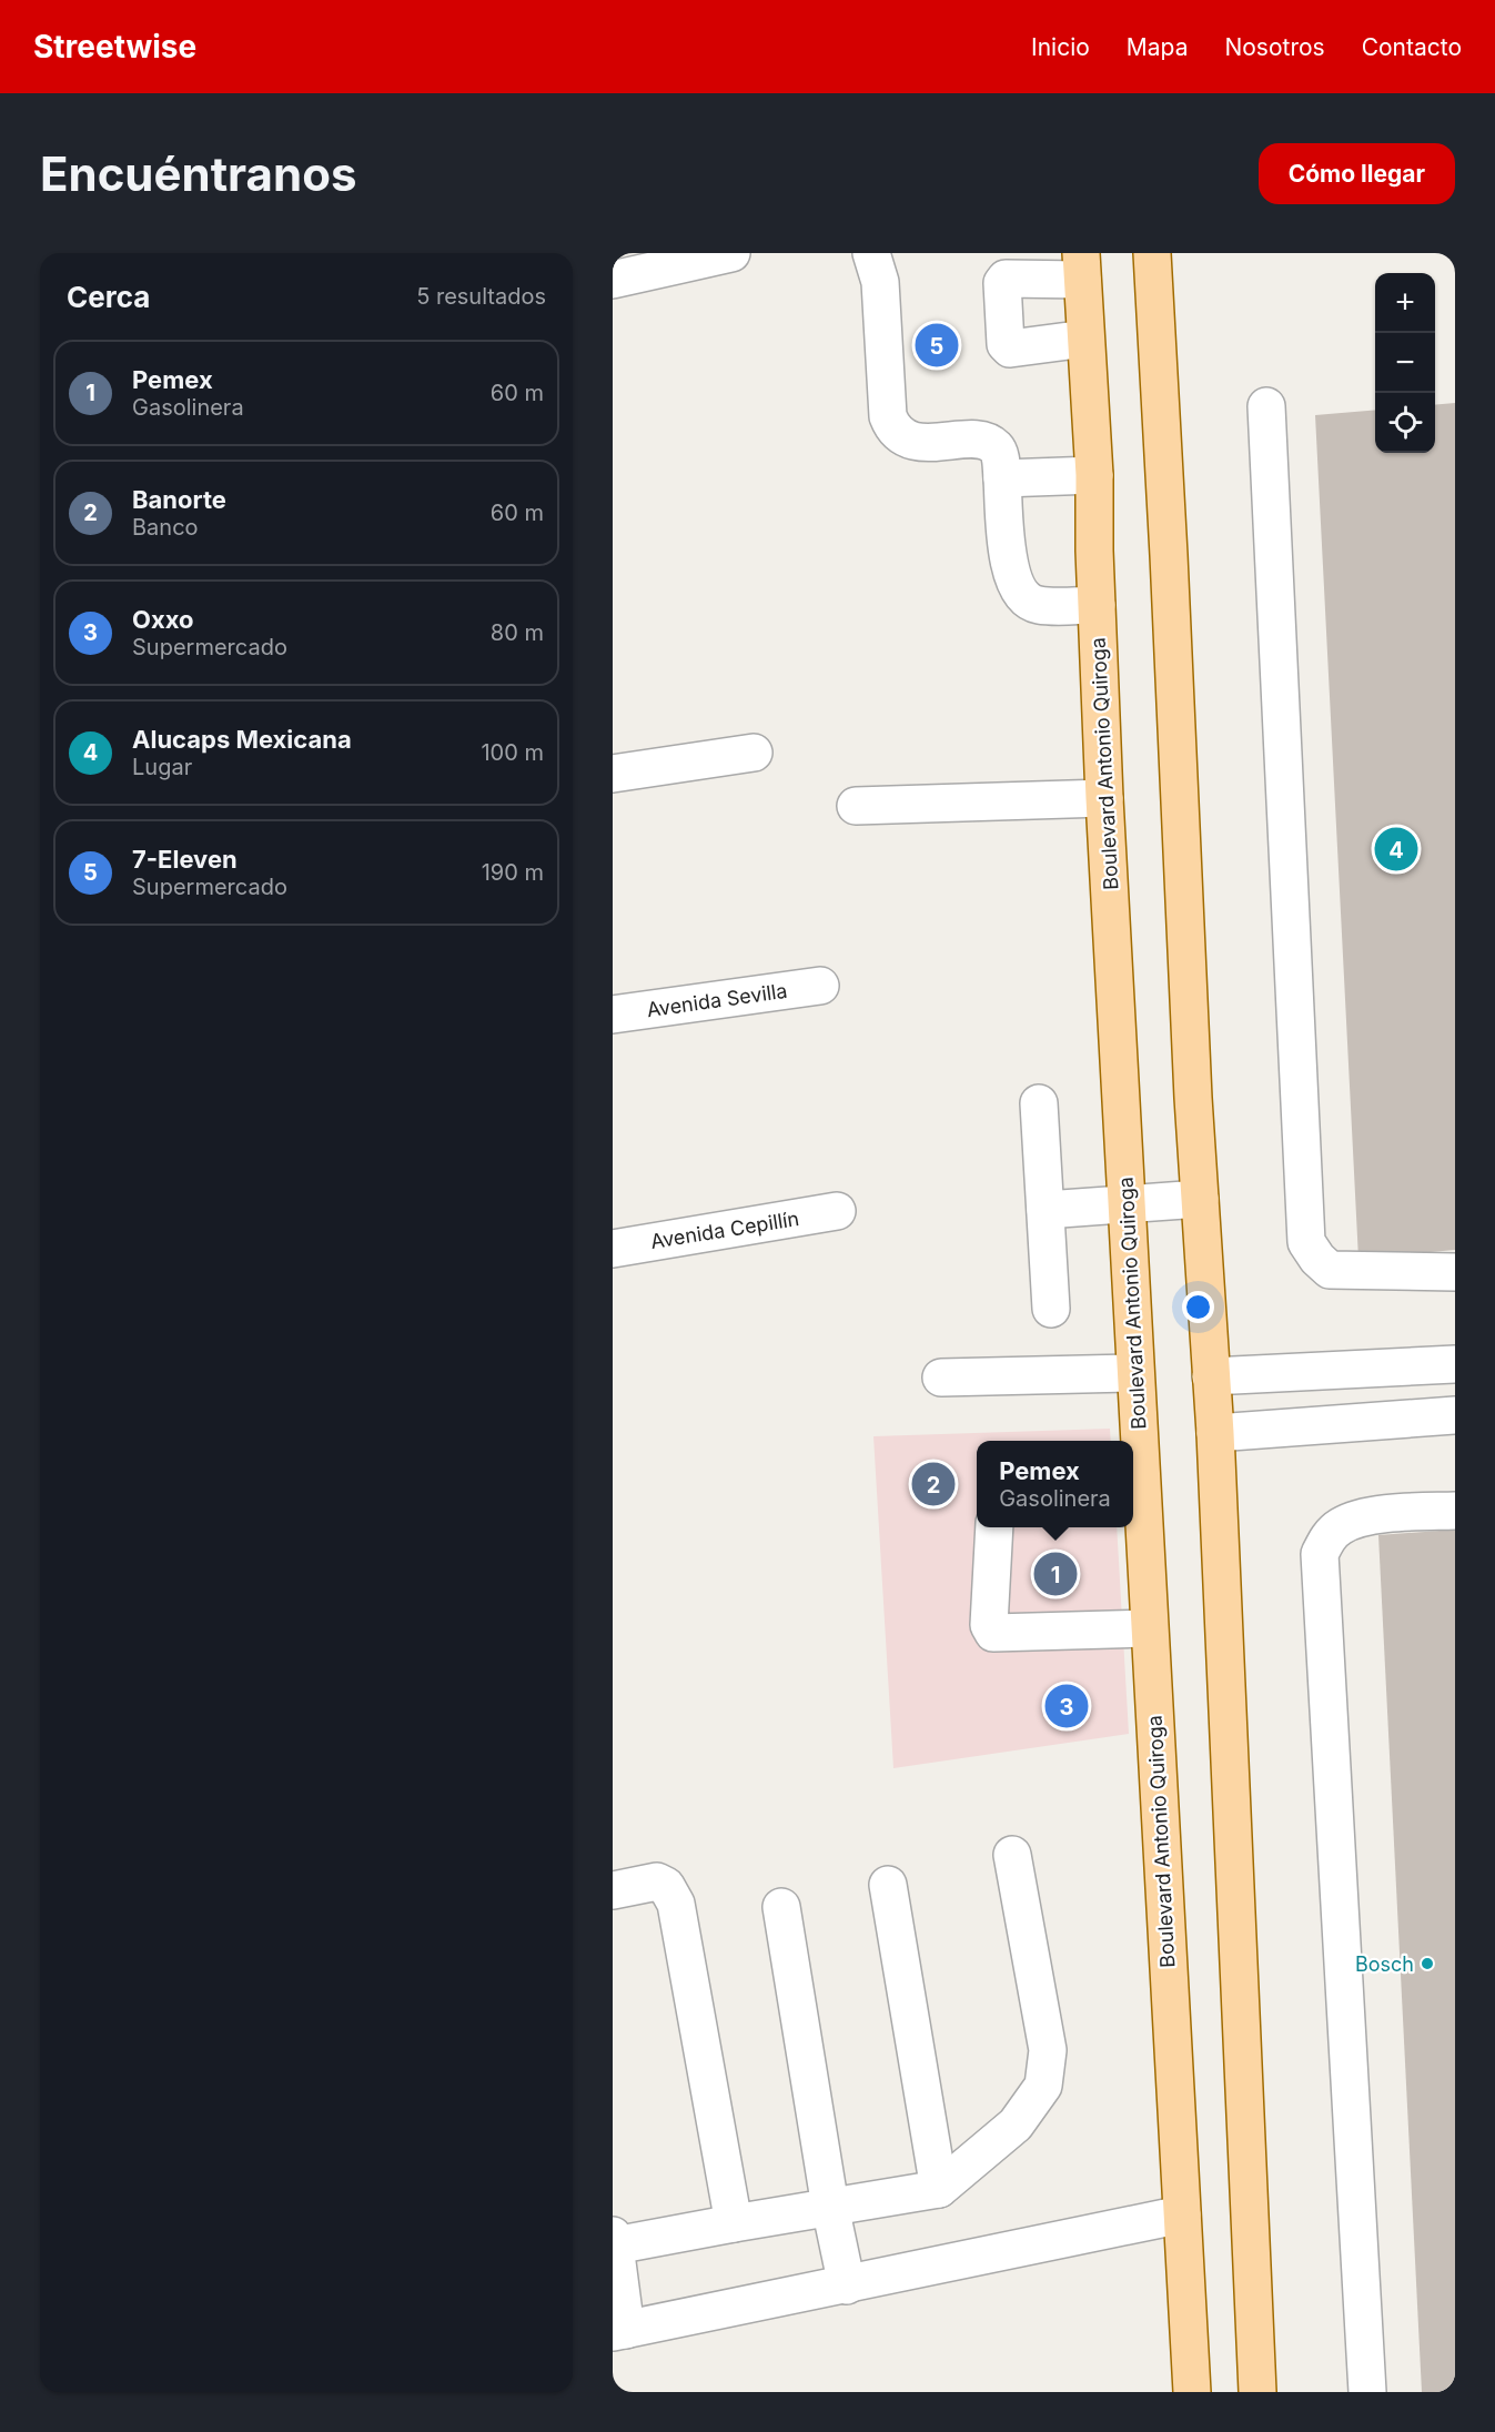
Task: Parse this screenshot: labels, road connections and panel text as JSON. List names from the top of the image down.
{
  "streets": {
    "main road": ["Boulevard Antonio Quiroga"],
    "street": ["Avenida Sevilla", "Avenida Cepillín"]
  },
  "places": ["Bosch"],
  "page": {
    "header": "Streetwise",
    "nav": [
      "Inicio",
      "Mapa",
      "Nosotros",
      "Contacto"
    ],
    "buttons": "Cómo llegar",
    "title": "Encuéntranos",
    "heading": ["Cerca", "5 resultados"],
    "map_buttons": ["+", "−"],
    "pins": [
      "5",
      "4",
      "2",
      "1",
      "3"
    ],
    "list": [
      {
        "mark": "1",
        "name": "Pemex",
        "note": "Gasolinera",
        "value": "60 m"
      },
      {
        "mark": "2",
        "name": "Banorte",
        "note": "Banco",
        "value": "60 m"
      },
      {
        "mark": "3",
        "name": "Oxxo",
        "note": "Supermercado",
        "value": "80 m"
      },
      {
        "mark": "4",
        "name": "Alucaps Mexicana",
        "note": "Lugar",
        "value": "100 m"
      },
      {
        "mark": "5",
        "name": "7-Eleven",
        "note": "Supermercado",
        "value": "190 m"
      }
    ],
    "popup": ["Pemex", "Gasolinera"]
  }
}
